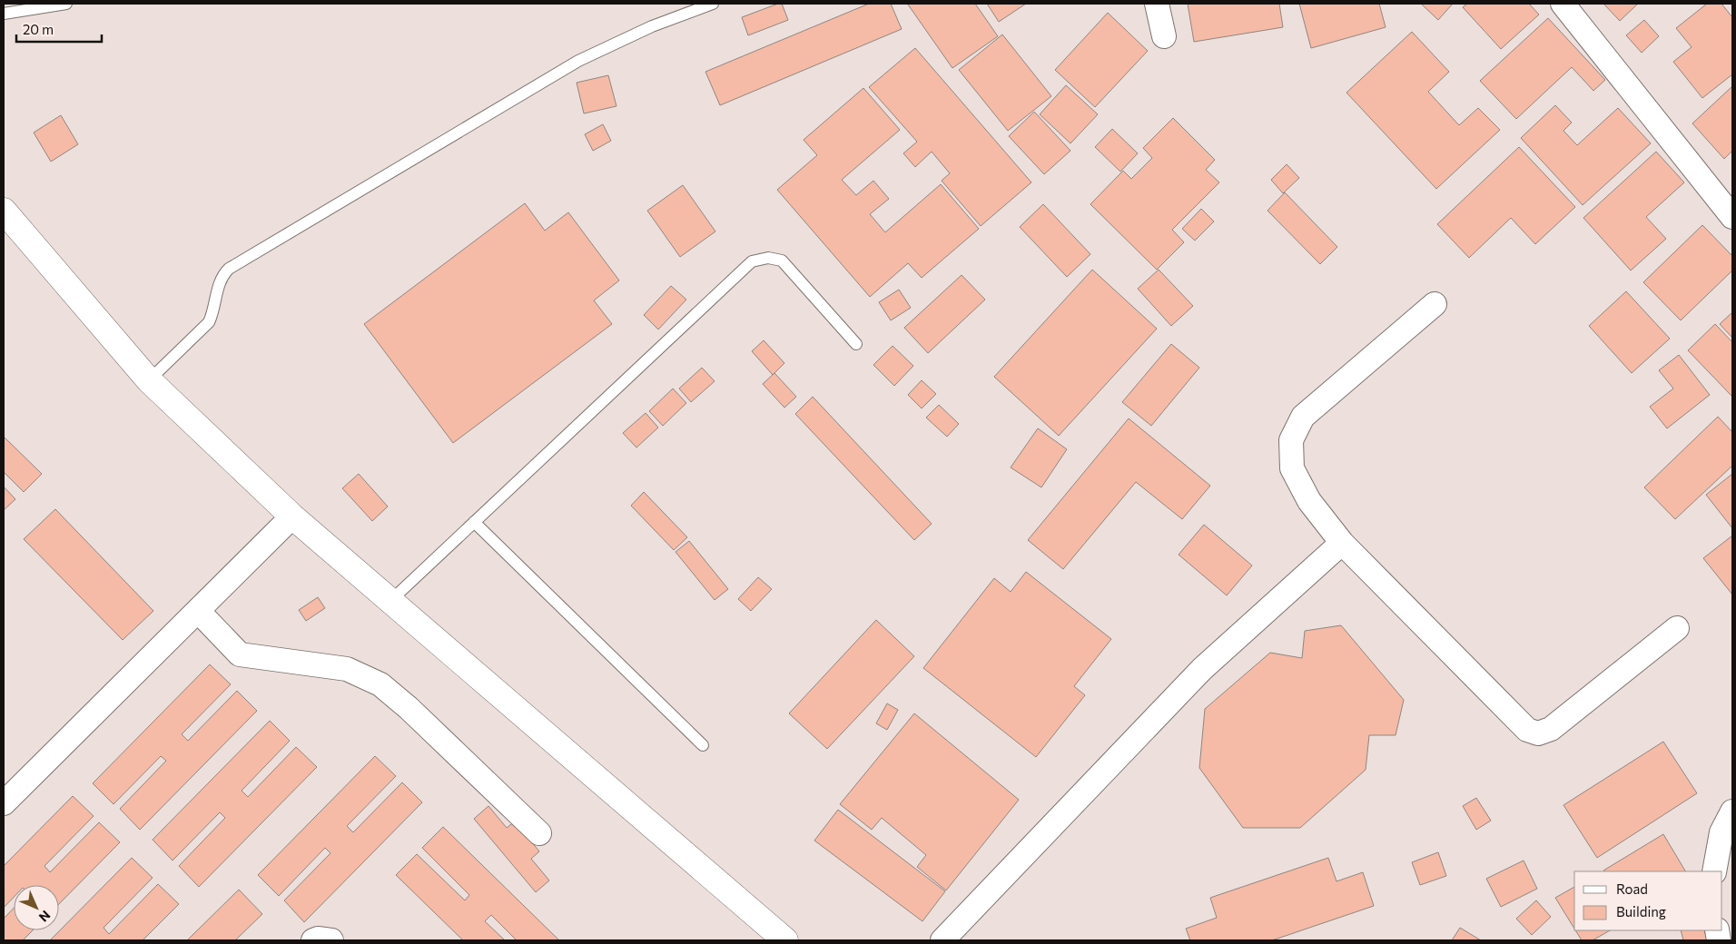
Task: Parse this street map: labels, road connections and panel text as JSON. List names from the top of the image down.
{
  "legend": ["Road", "Building"],
  "scale_bar": "20 m",
  "north": "bottom right"
}
